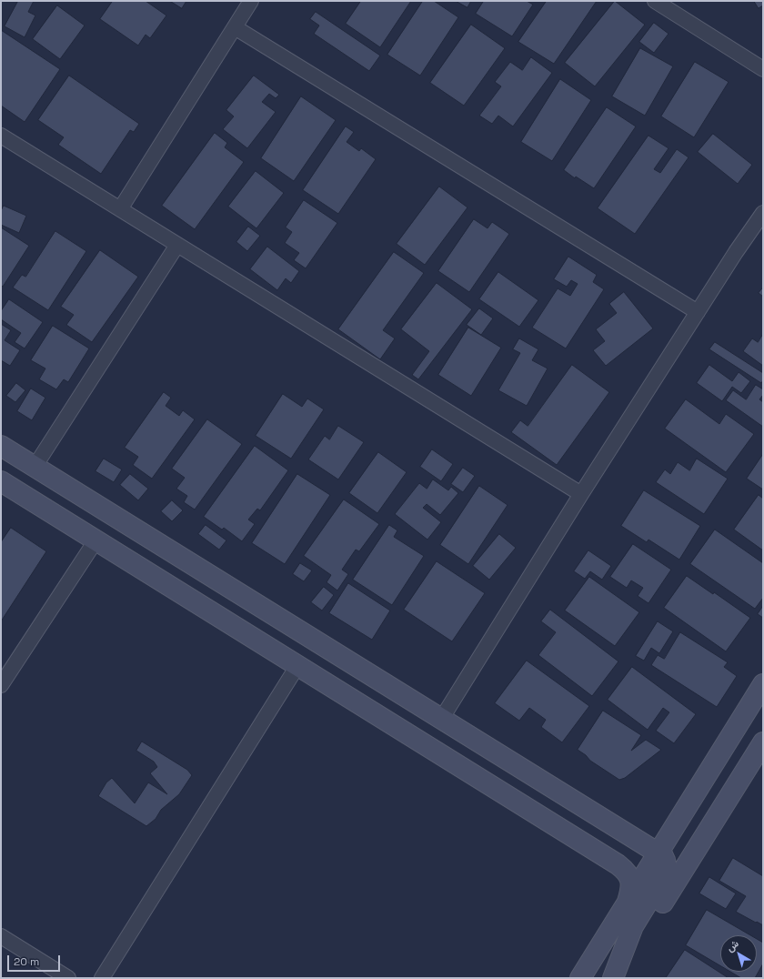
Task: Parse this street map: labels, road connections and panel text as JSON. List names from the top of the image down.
{
  "scale_bar": "20 m",
  "north": "top left"
}
